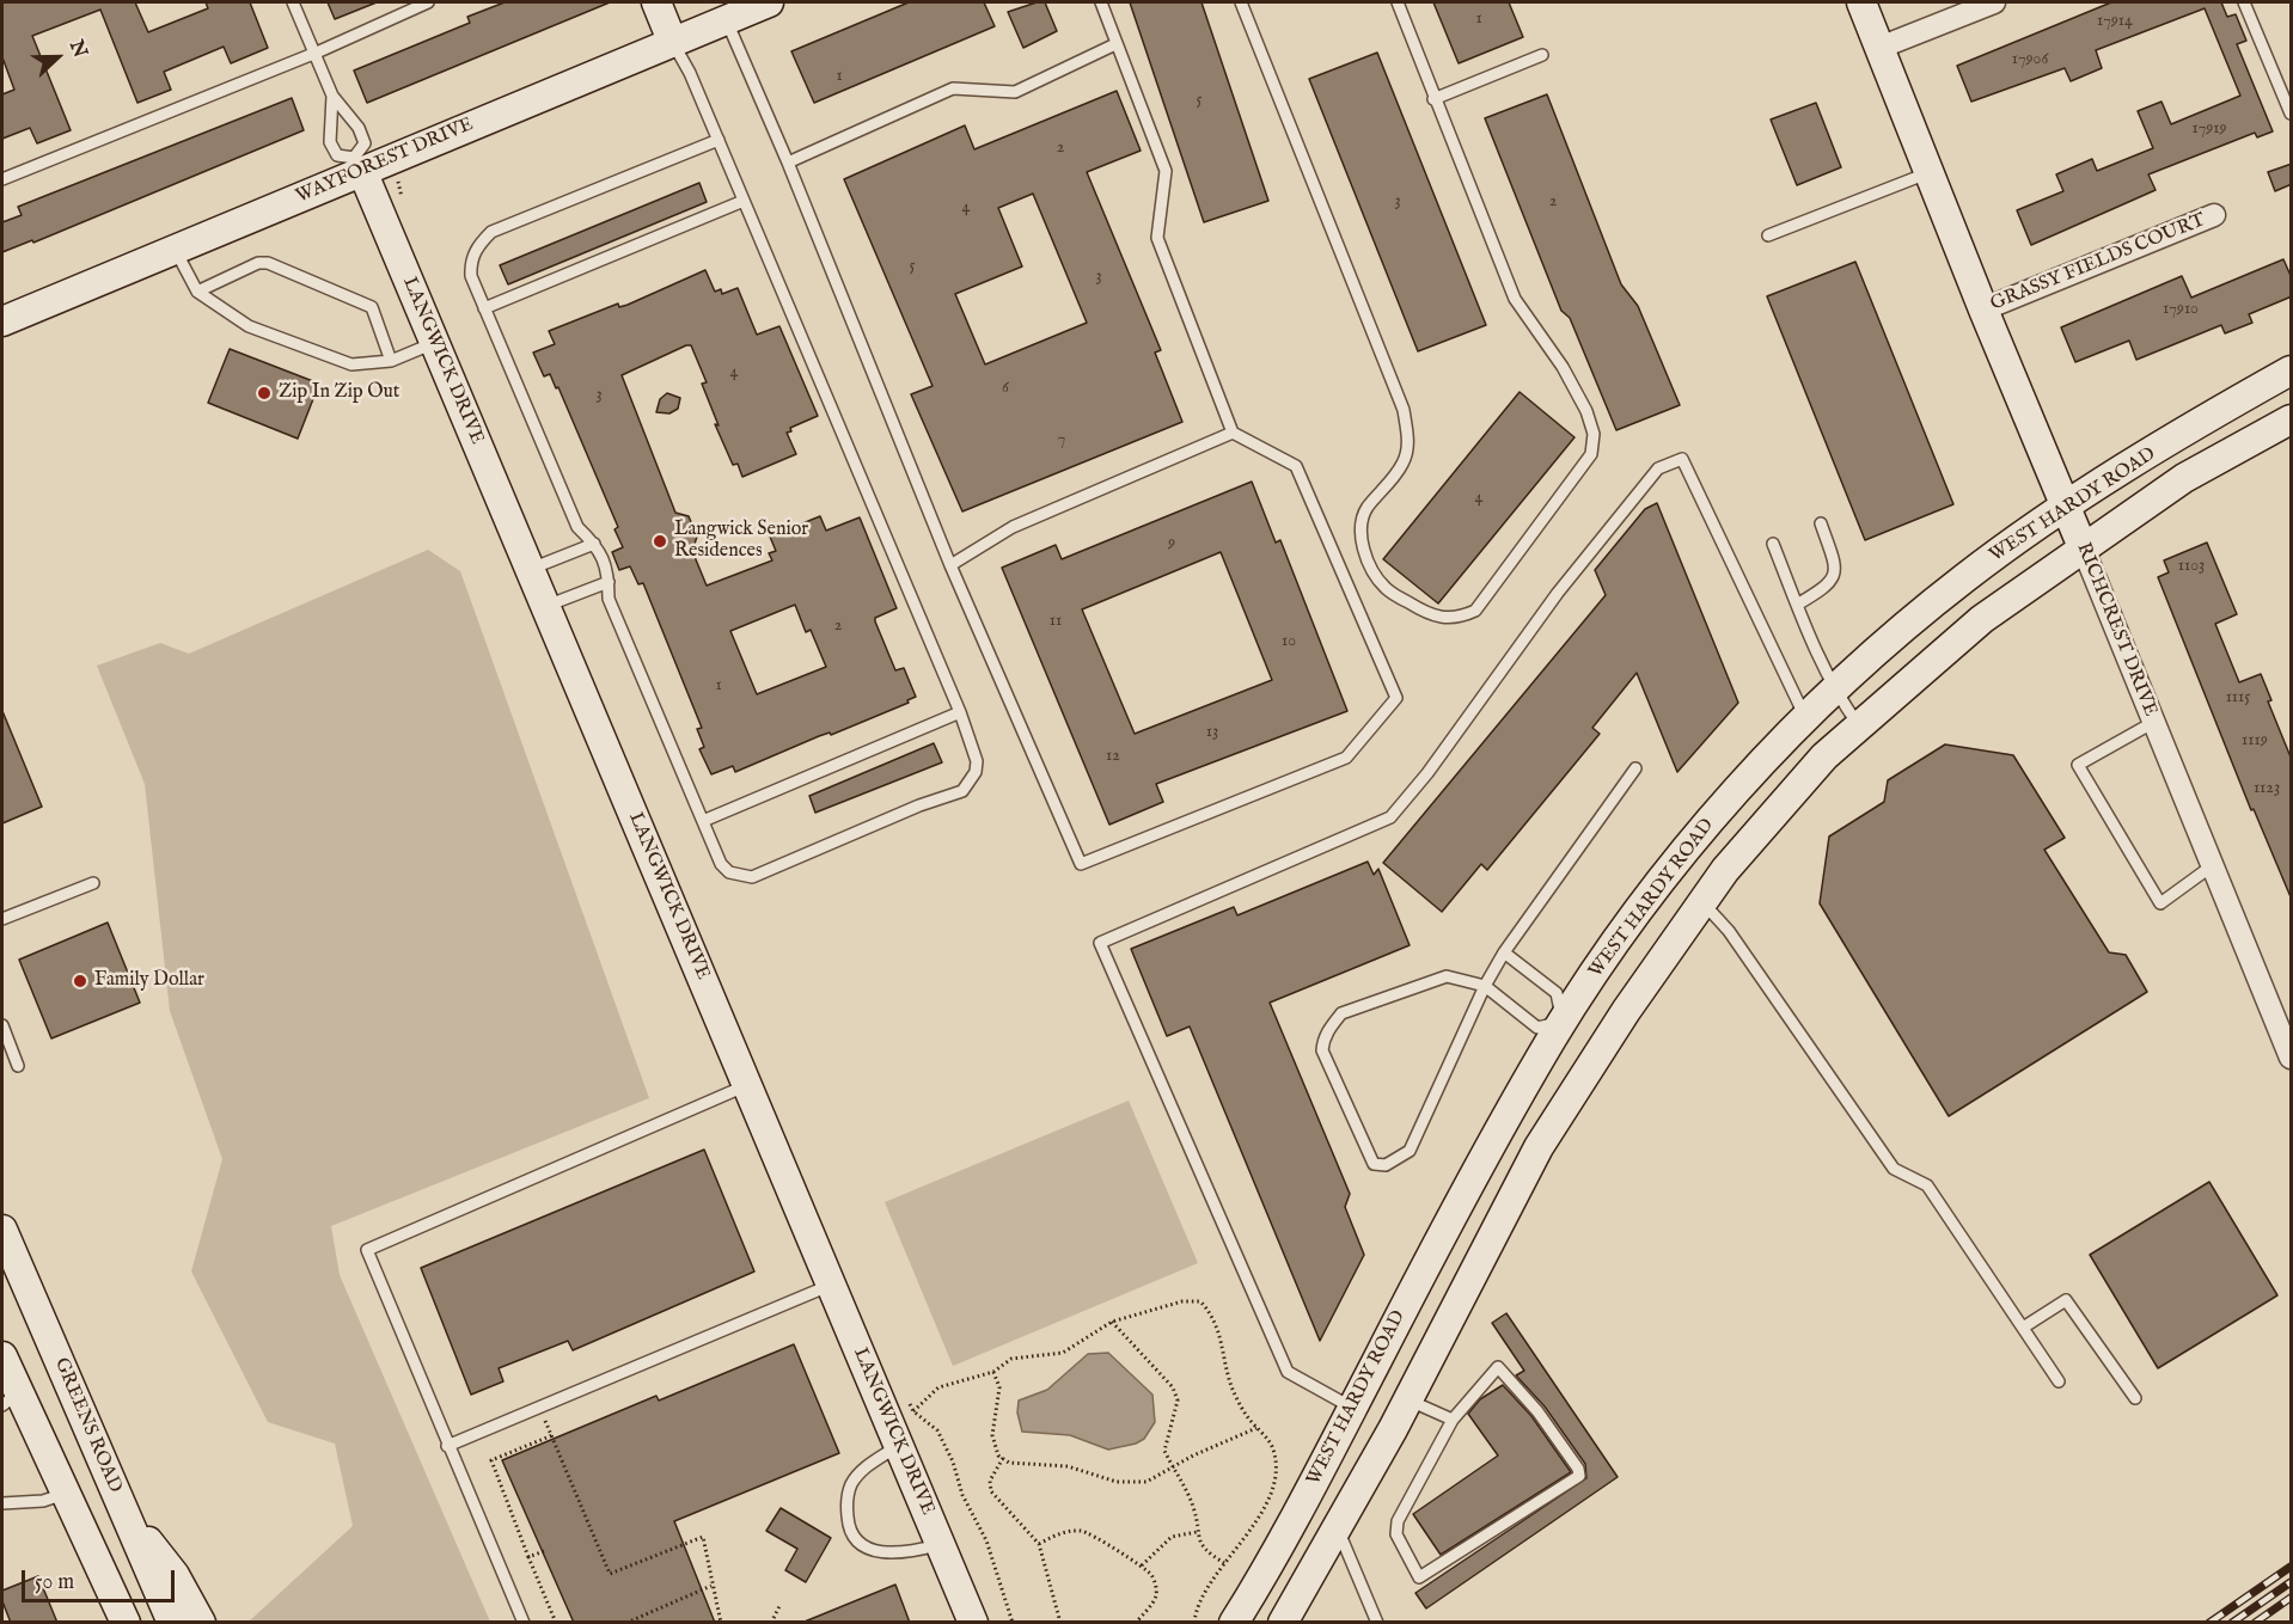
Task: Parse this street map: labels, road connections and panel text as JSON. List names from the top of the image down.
{
  "streets": {
    "street": [
      "WAYFOREST DRIVE",
      "GRASSY FIELDS COURT",
      "LANGWICK DRIVE",
      "WEST HARDY ROAD",
      "RICHCREST DRIVE",
      "GREENS ROAD"
    ]
  },
  "crossings": [
    ["WAYFOREST DRIVE", "LANGWICK DRIVE"],
    ["GRASSY FIELDS COURT", "RICHCREST DRIVE"],
    ["WEST HARDY ROAD", "RICHCREST DRIVE"]
  ],
  "places": ["Zip In Zip Out", "Langwick Senior Residences", "Family Dollar"],
  "house_numbers": [
    "1",
    "17914",
    "17906",
    "1",
    "5",
    "17919",
    "2",
    "3",
    "2",
    "4",
    "5",
    "3",
    "17910",
    "4",
    "6",
    "3",
    "7",
    "4",
    "9",
    "1103",
    "11",
    "2",
    "10",
    "1",
    "1115",
    "13",
    "1119",
    "12",
    "1123"
  ],
  "scale_bar": "50 m",
  "north": "right"
}
